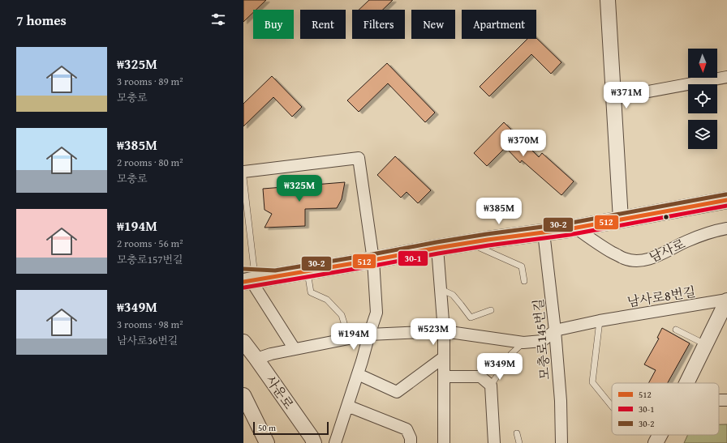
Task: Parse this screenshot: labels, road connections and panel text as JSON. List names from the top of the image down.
{
  "streets": {
    "street": [
      "남사로",
      "남사로8번길",
      "모충로145번길",
      "사운로"
    ]
  },
  "crossings": [
    ["남사로8번길", "모충로145번길"]
  ],
  "lines": ["transit line 30-2", "transit line 512", "transit line 30-1"],
  "legend": ["512", "30-1", "30-2"],
  "scale_bar": "50 m",
  "north": "bottom",
  "page": {
    "heading": "7 homes",
    "chip": [
      "Buy",
      "Rent",
      "Filters",
      "New",
      "Apartment"
    ],
    "list": [
      {
        "name": "₩325M",
        "note": "3 rooms · 89 m² · 모충로"
      },
      {
        "name": "₩385M",
        "note": "2 rooms · 80 m² · 모충로"
      },
      {
        "name": "₩194M",
        "note": "2 rooms · 56 m² · 모충로157번길"
      },
      {
        "name": "₩349M",
        "note": "3 rooms · 98 m² · 남사로36번길"
      }
    ],
    "price": [
      "₩371M",
      "₩370M",
      "₩325M",
      "₩385M",
      "₩523M",
      "₩194M",
      "₩349M"
    ],
    "scale": "50 m"
  }
}
